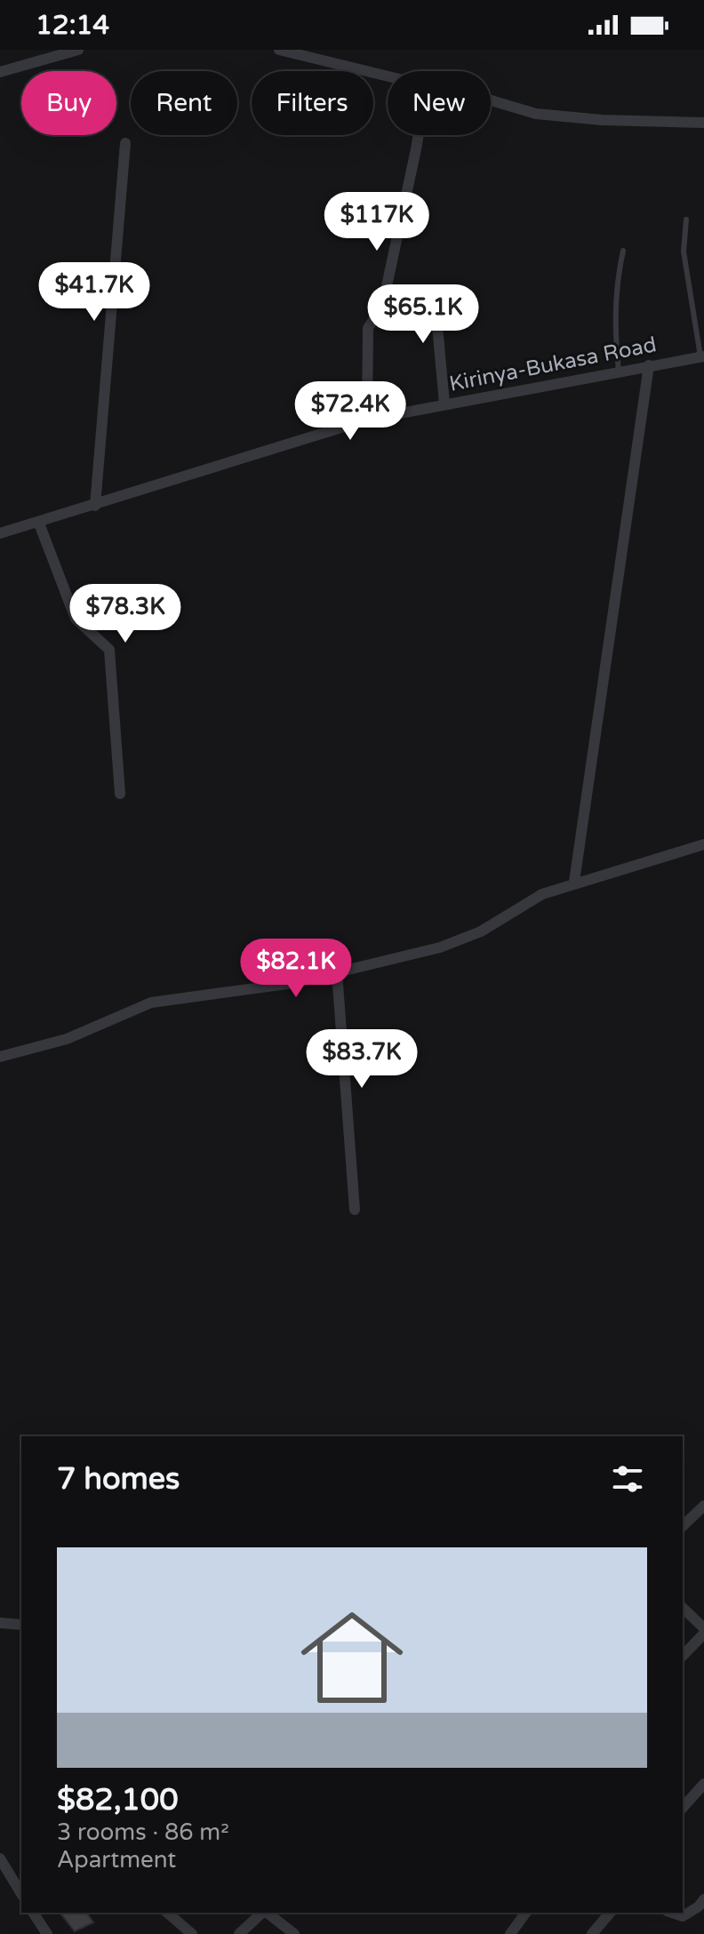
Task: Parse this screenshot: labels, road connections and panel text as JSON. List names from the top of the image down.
{
  "streets": {
    "street": ["Kirinya-Bukasa Road"]
  },
  "page": {
    "status": "12:14",
    "chip": [
      "Buy",
      "Rent",
      "Filters",
      "New"
    ],
    "price": [
      "$117K",
      "$41.7K",
      "$65.1K",
      "$72.4K",
      "$78.3K",
      "$82.1K",
      "$83.7K"
    ],
    "heading": "7 homes",
    "list": [
      {
        "name": "$82,100",
        "note": "3 rooms · 86 m² · Apartment"
      }
    ]
  }
}
